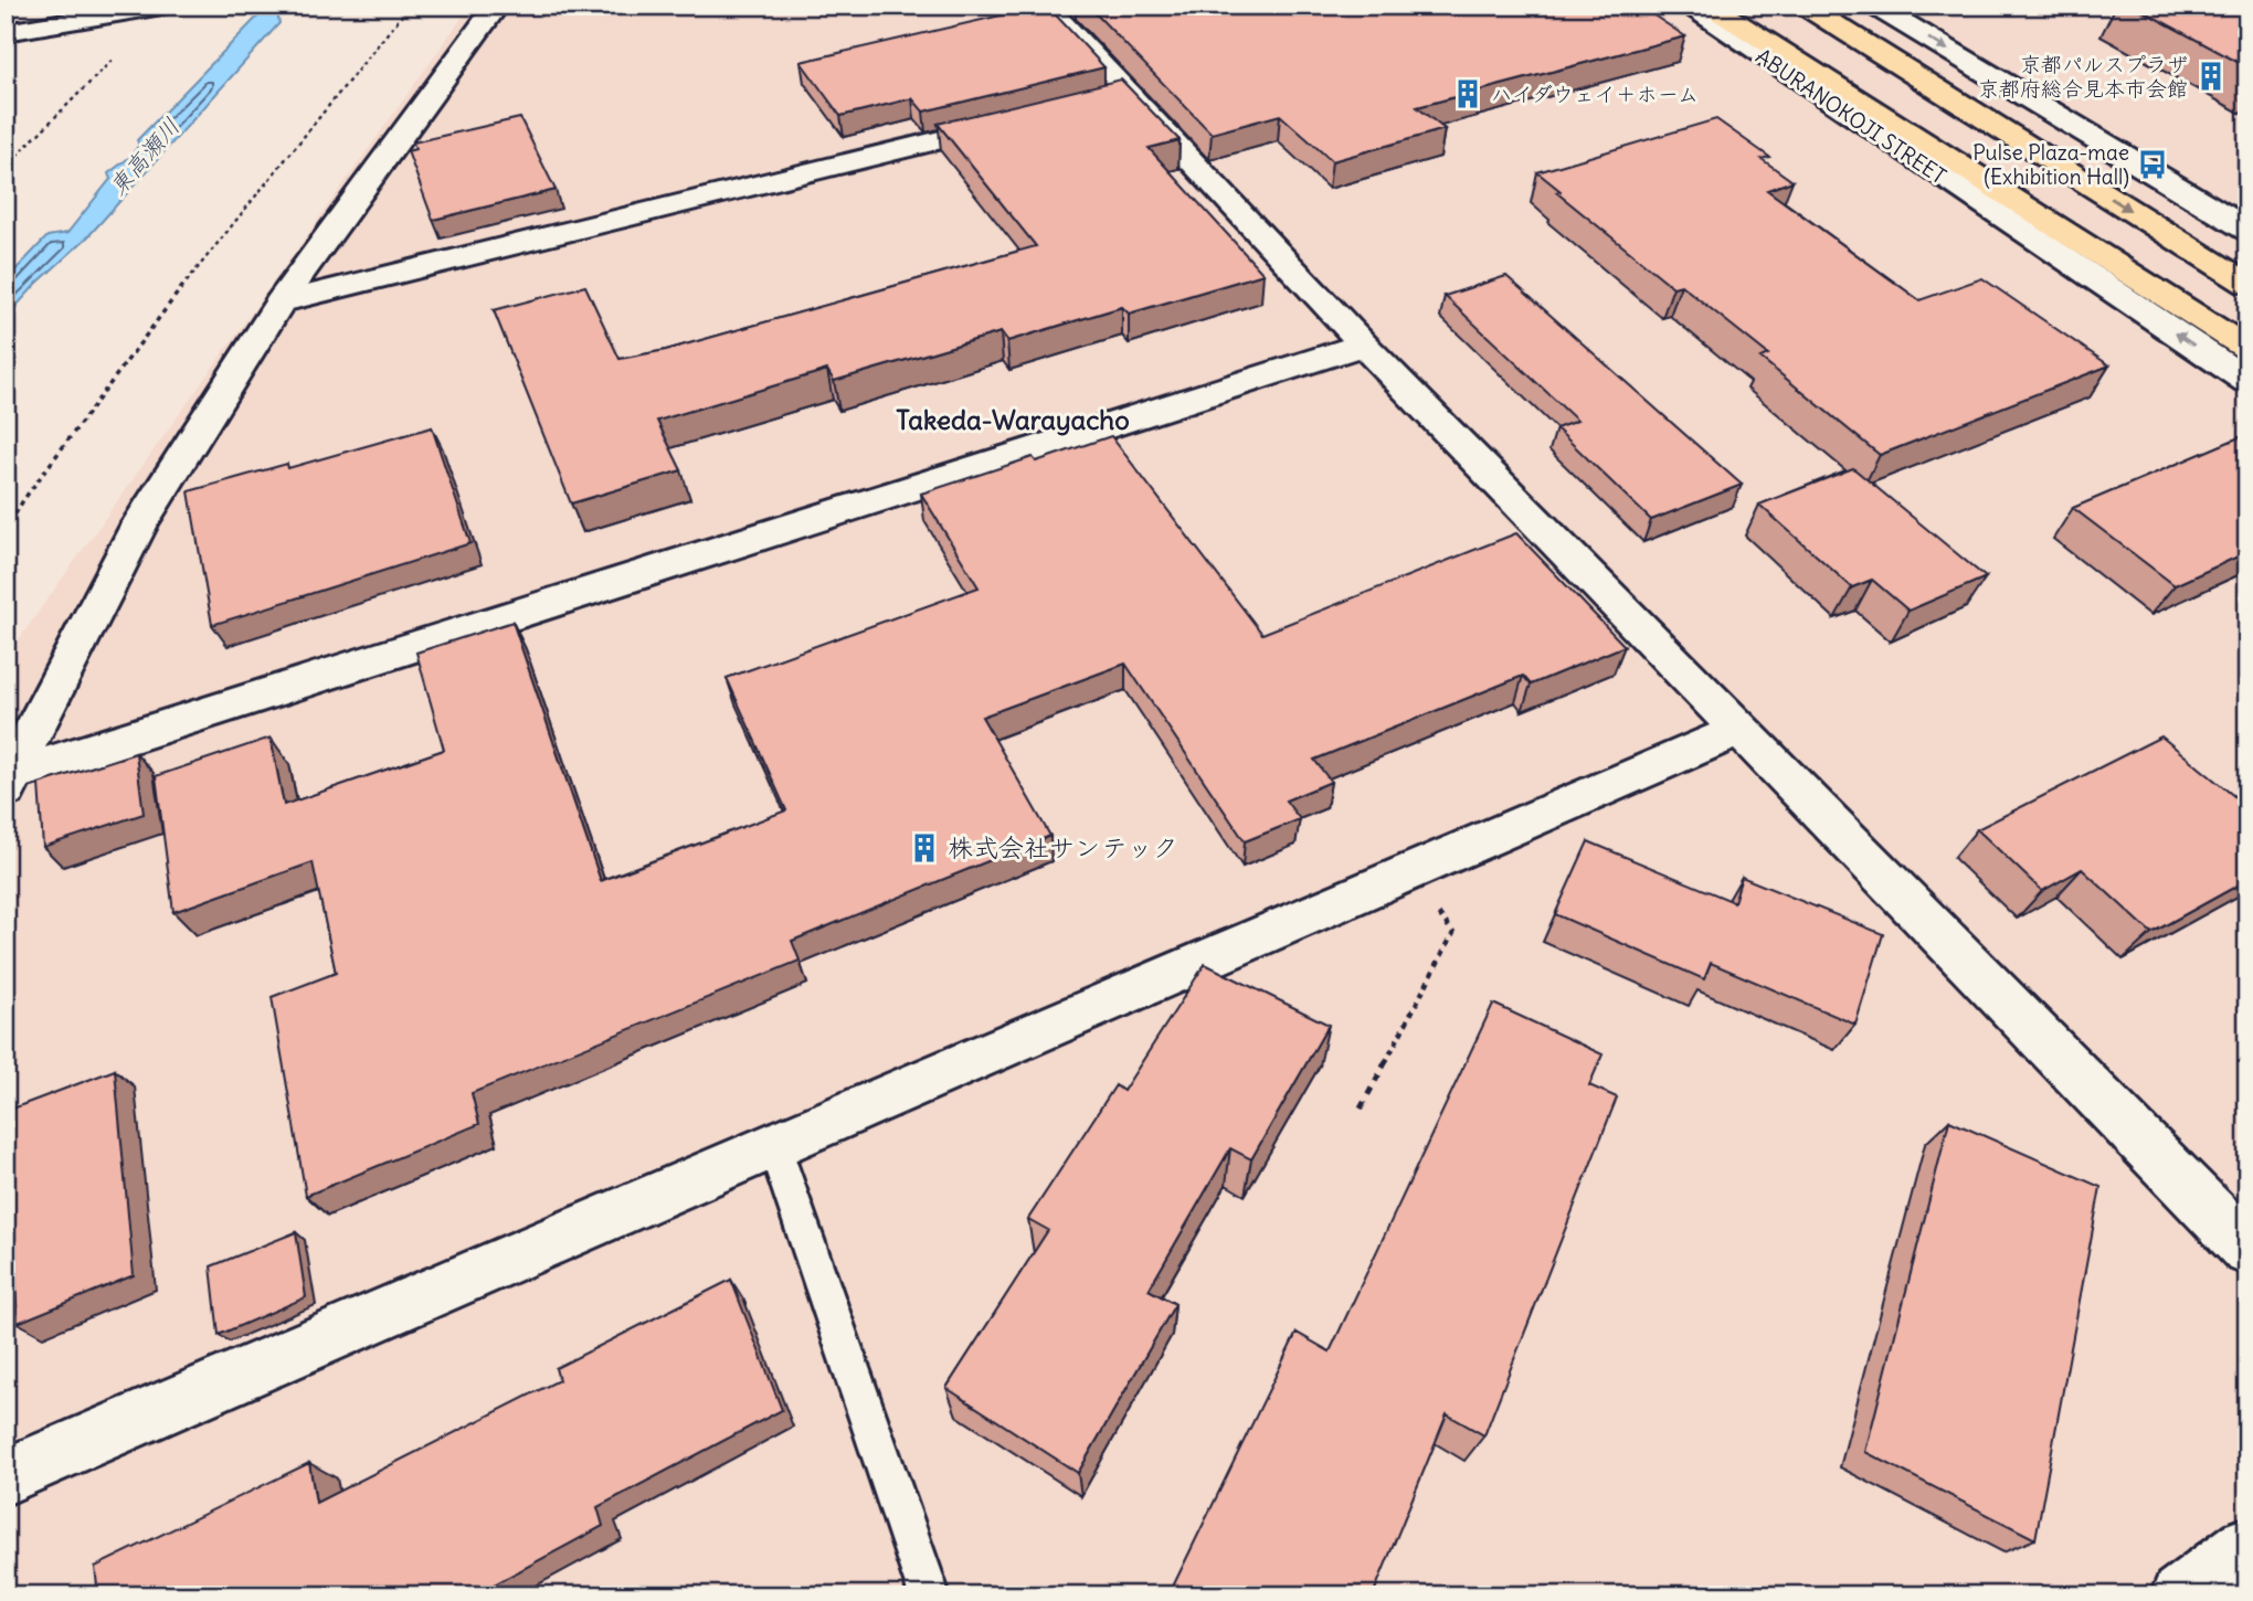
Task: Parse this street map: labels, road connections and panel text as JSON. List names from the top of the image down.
{
  "streets": {
    "street": ["ABURANOKOJI STREET"]
  },
  "districts": ["Takeda-Warayacho"],
  "water": ["東高瀬川"],
  "places": {
    "building": ["京都パルスプラザ 京都府総合見本市会館", "ハイダウェイ＋ホーム", "株式会社サンテック"],
    "bus stop": ["Pulse Plaza-mae (Exhibition Hall)"]
  }
}
